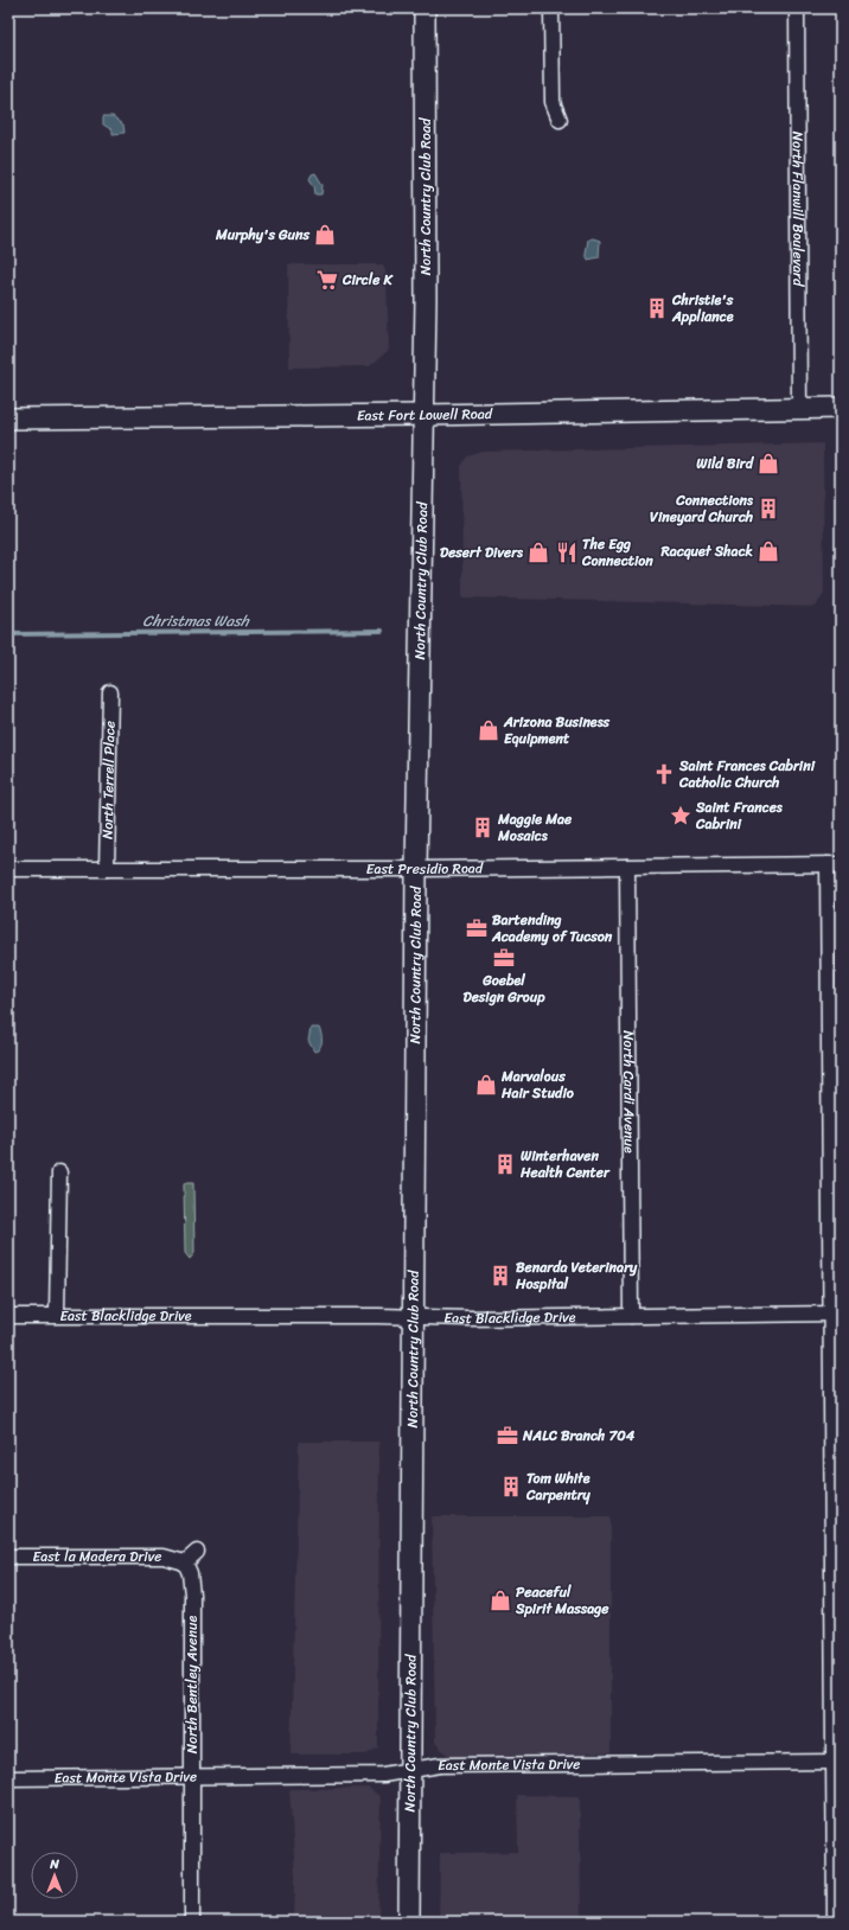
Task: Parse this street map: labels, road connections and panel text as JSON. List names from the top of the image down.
{
  "streets": {
    "main road": ["North Country Club Road", "East Fort Lowell Road"],
    "street": [
      "North Flanwill Boulevard",
      "North Terrell Place",
      "East Presidio Road",
      "North Cardi Avenue",
      "East Blacklidge Drive",
      "East la Madera Drive",
      "North Bentley Avenue",
      "East Monte Vista Drive"
    ]
  },
  "crossings": [
    ["North Country Club Road", "East Fort Lowell Road"],
    ["North Country Club Road", "East Presidio Road"],
    ["North Country Club Road", "East Blacklidge Drive"],
    ["North Country Club Road", "East Monte Vista Drive"],
    ["North Flanwill Boulevard", "East Fort Lowell Road"],
    ["North Terrell Place", "East Presidio Road"],
    ["East Presidio Road", "North Cardi Avenue"],
    ["North Cardi Avenue", "East Blacklidge Drive"],
    ["East la Madera Drive", "North Bentley Avenue"],
    ["North Bentley Avenue", "East Monte Vista Drive"]
  ],
  "water": ["Christmas Wash"],
  "places": {
    "shop": [
      "Murphy's Guns",
      "Wild Bird",
      "Racquet Shack",
      "Desert Divers",
      "Arizona Business Equipment",
      "Marvalous Hair Studio",
      "Peaceful Spirit Massage"
    ],
    "supermarket": ["Circle K"],
    "building": [
      "Christie's Appliance",
      "Connections Vineyard Church",
      "Maggie Mae Mosaics",
      "Winterhaven Health Center",
      "Benarda Veterinary Hospital",
      "Tom White Carpentry"
    ],
    "restaurant": ["The Egg Connection"],
    "church": ["Saint Frances Cabrini Catholic Church"],
    "place": ["Saint Frances Cabrini"],
    "office": ["Bartending Academy of Tucson", "Goebel Design Group", "NALC Branch 704"]
  },
  "north": "top"
}
